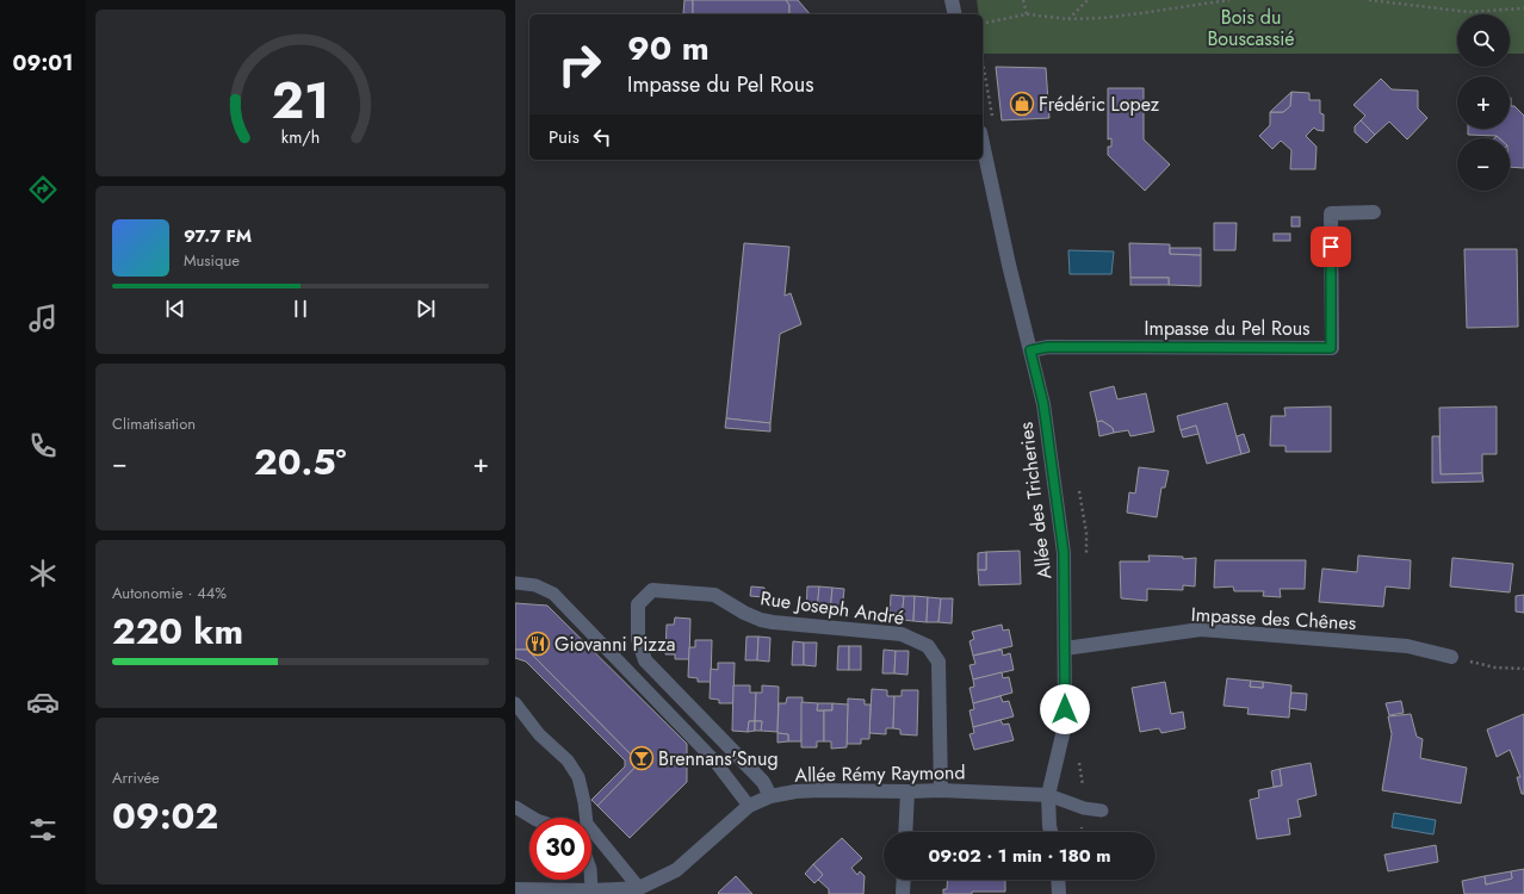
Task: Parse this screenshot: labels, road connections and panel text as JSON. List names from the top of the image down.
{
  "streets": {
    "street": [
      "Impasse du Pel Rous",
      "Allée des Tricheries",
      "Rue Joseph André",
      "Impasse des Chênes",
      "Allée Rémy Raymond"
    ]
  },
  "crossings": [
    ["Impasse du Pel Rous", "Allée des Tricheries"],
    ["Allée des Tricheries", "Impasse des Chênes"],
    ["Allée des Tricheries", "Allée Rémy Raymond"],
    ["Rue Joseph André", "Allée Rémy Raymond"]
  ],
  "parks": ["Bois du Bouscassié"],
  "places": {
    "shop": ["Frédéric Lopez"],
    "restaurant": ["Giovanni Pizza"],
    "bar": ["Brennans'Snug"]
  },
  "page": {
    "tabs": "09:01",
    "map_buttons": ["+", "−"],
    "turn": ["90 m", "Impasse du Pel Rous"],
    "then": "Puis",
    "song": ["97.7 FM", "Musique"],
    "tile": [
      "Climatisation",
      ["Autonomie · 44%", "220 km"],
      ["Arrivée", "09:02"]
    ],
    "heat": ["−", "20.5°", "+"],
    "limit": "30",
    "trip": "09:02 · 1 min · 180 m",
    "gauge": ["21", "km/h"]
  }
}
